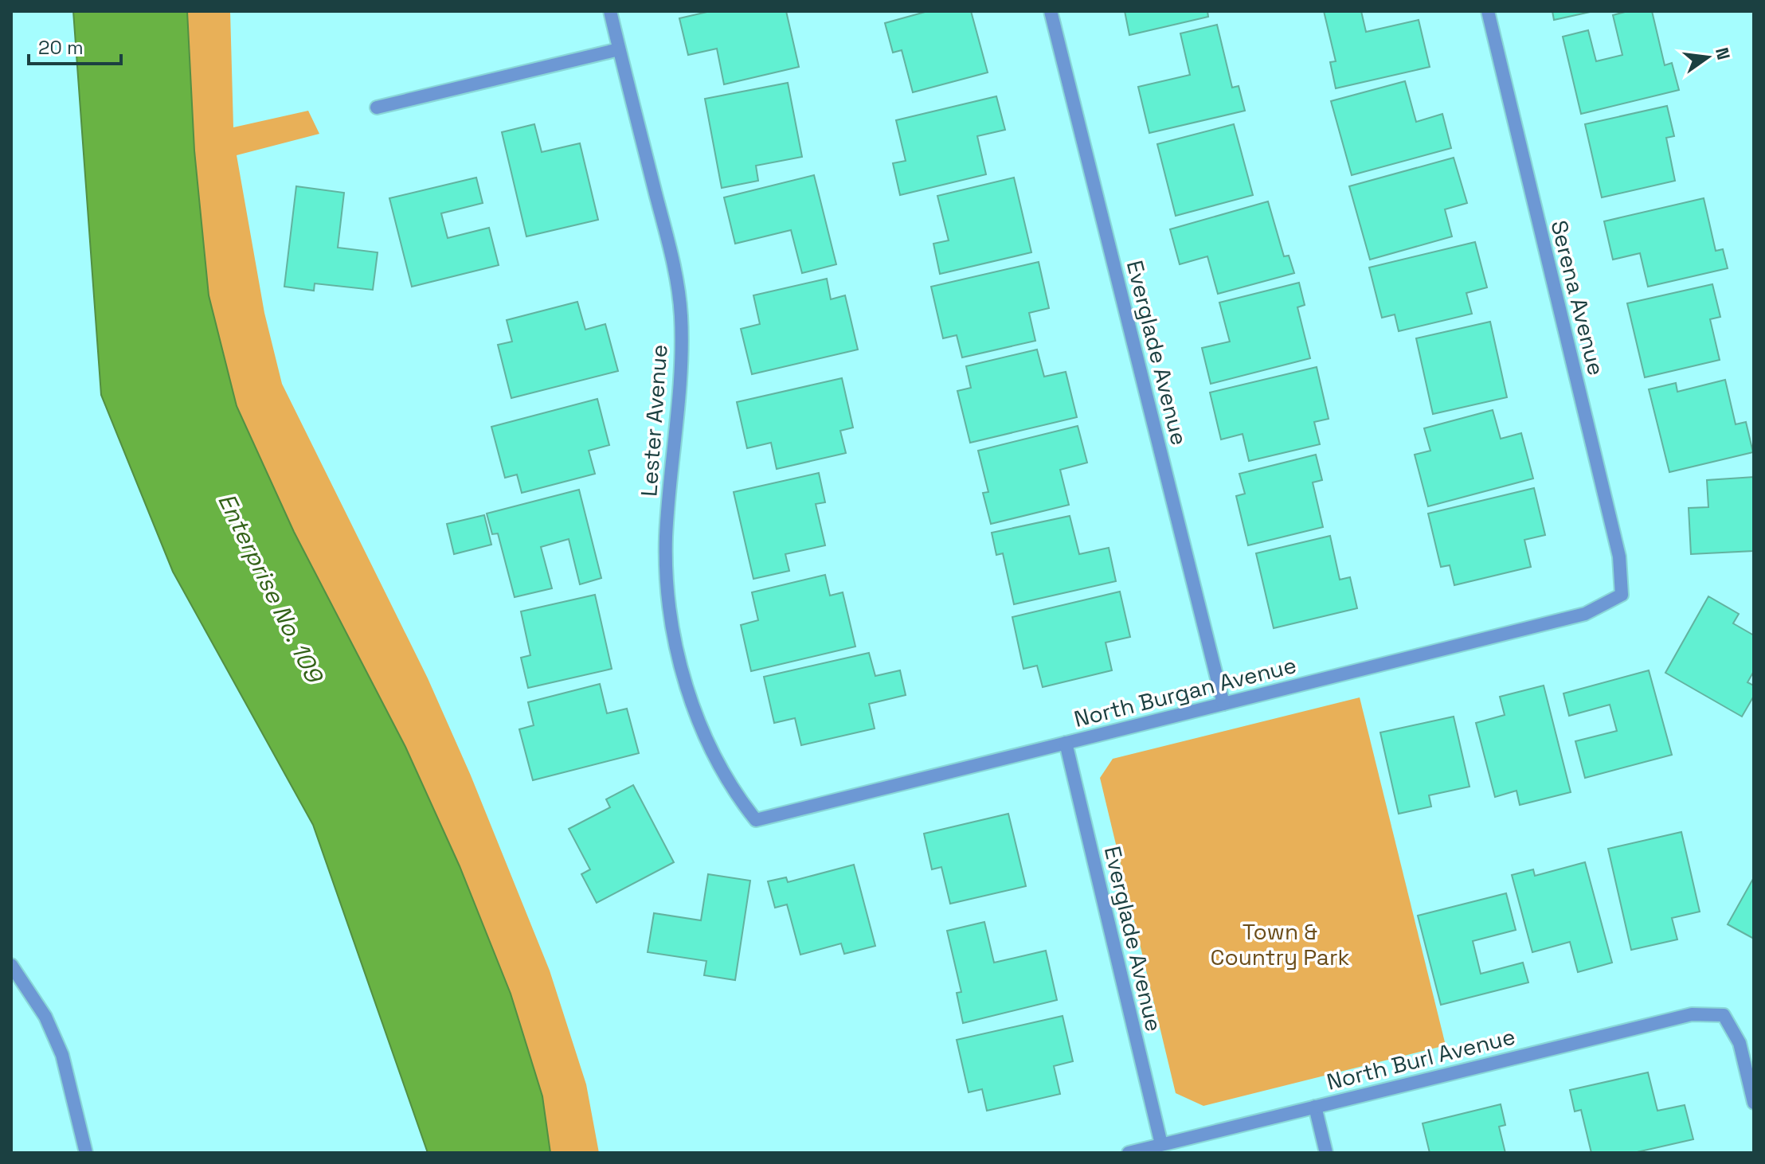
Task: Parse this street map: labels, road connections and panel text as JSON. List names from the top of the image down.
{
  "streets": {
    "street": [
      "Serena Avenue",
      "Everglade Avenue",
      "Lester Avenue",
      "North Burgan Avenue",
      "North Burl Avenue"
    ]
  },
  "crossings": [
    ["Serena Avenue", "North Burgan Avenue"],
    ["Everglade Avenue", "North Burgan Avenue"],
    ["Everglade Avenue", "North Burl Avenue"],
    ["Lester Avenue", "North Burgan Avenue"]
  ],
  "water": ["Enterprise No. 109"],
  "parks": ["Town & Country Park"],
  "scale_bar": "20 m",
  "north": "right"
}
